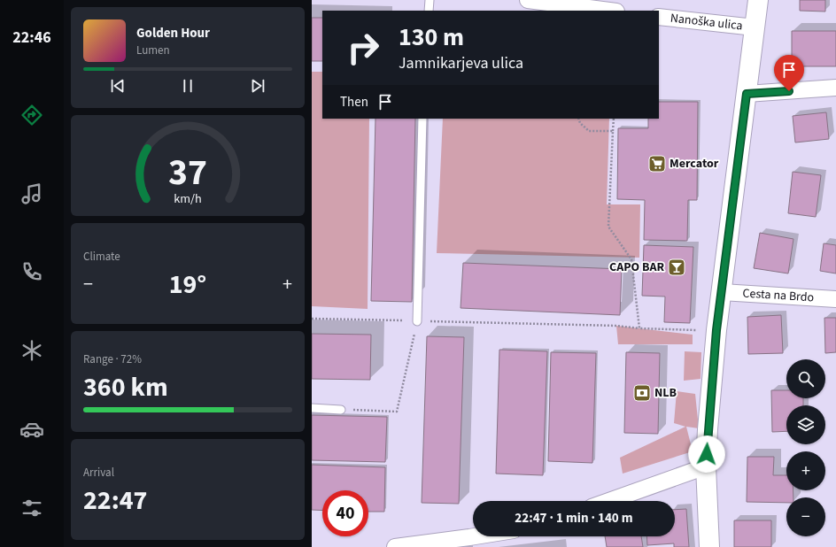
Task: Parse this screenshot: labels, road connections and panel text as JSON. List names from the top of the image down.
{
  "streets": {
    "street": ["Nanoška ulica", "Cesta na Brdo"]
  },
  "places": {
    "supermarket": ["Mercator"],
    "bar": ["CAPO BAR"],
    "bank": ["NLB"]
  },
  "page": {
    "tabs": "22:46",
    "turn": ["130 m", "Jamnikarjeva ulica"],
    "song": ["Golden Hour", "Lumen"],
    "then": "Then",
    "tile": [
      "Climate",
      ["Range · 72%", "360 km"],
      ["Arrival", "22:47"]
    ],
    "heat": ["−", "19°", "+"],
    "map_buttons": ["+", "−"],
    "limit": "40",
    "trip": "22:47 · 1 min · 140 m",
    "gauge": ["37", "km/h"]
  }
}
